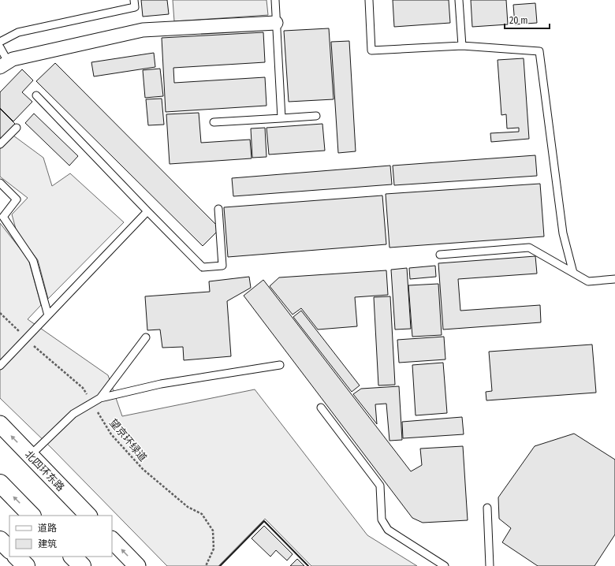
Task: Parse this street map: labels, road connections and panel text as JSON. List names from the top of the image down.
{
  "streets": {
    "street": ["北四环东路"],
    "path": ["望京环绿道"]
  },
  "legend": ["道路", "建筑"],
  "scale_bar": "20 m"
}
